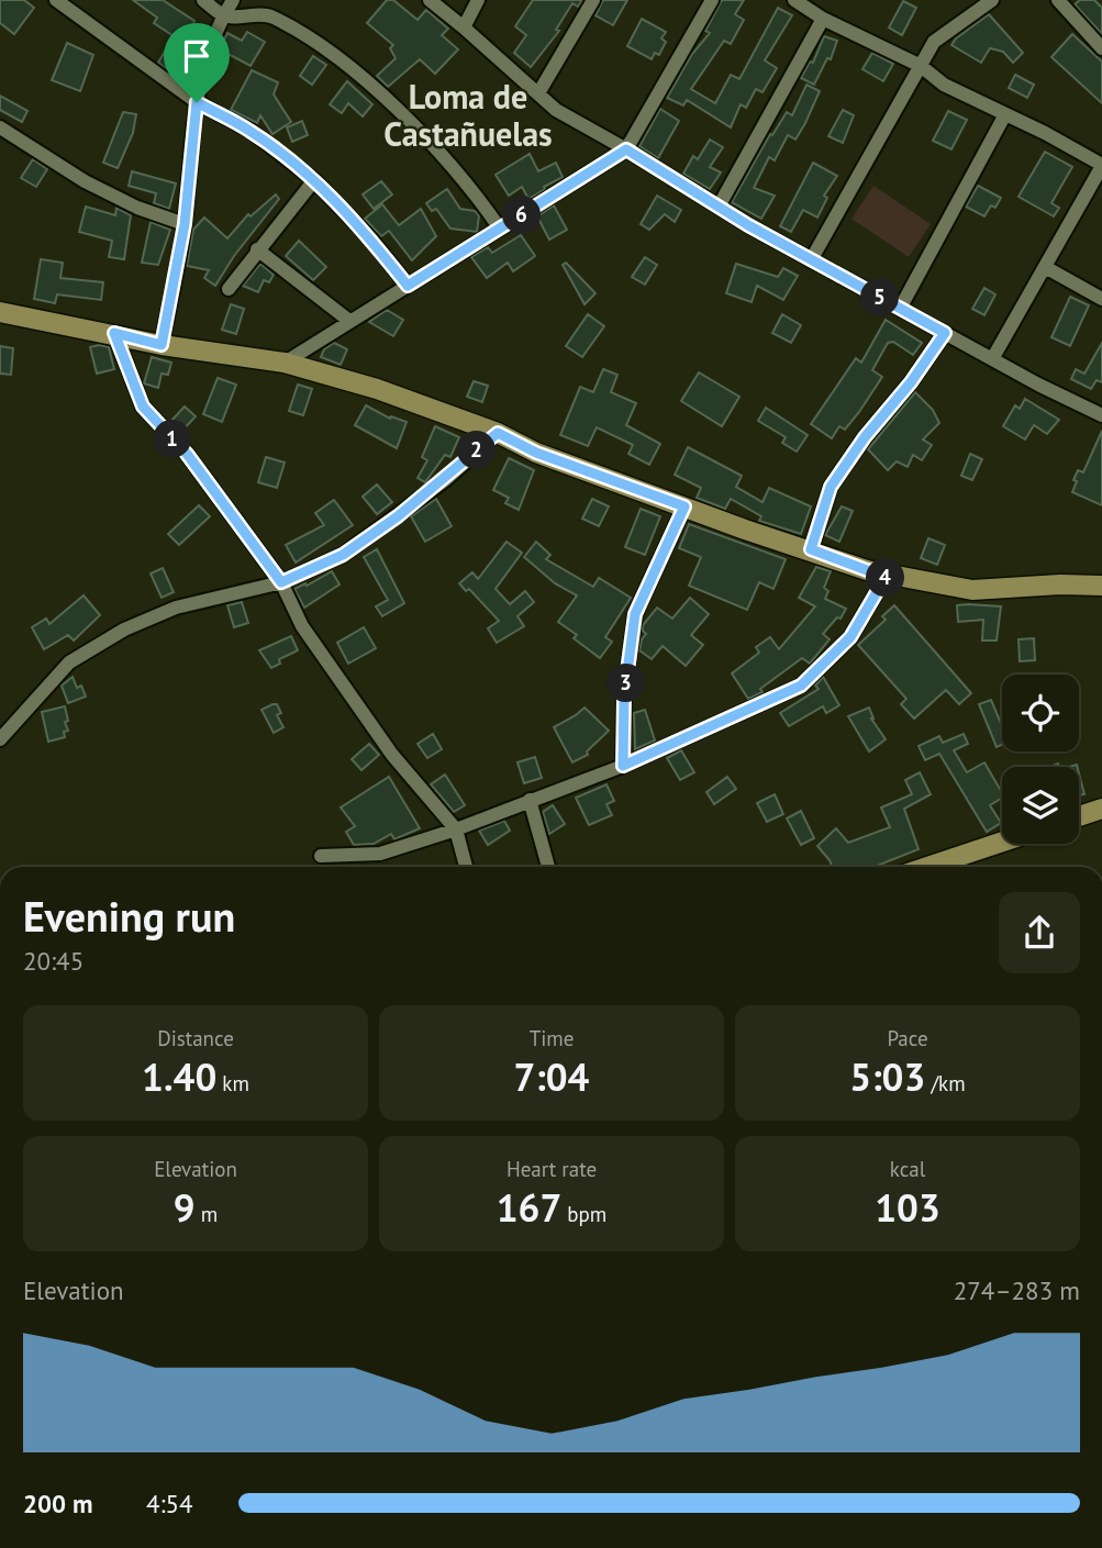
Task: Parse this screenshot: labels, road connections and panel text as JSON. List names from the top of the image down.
{
  "districts": ["Loma de Castañuelas"],
  "page": {
    "pins": [
      "6",
      "5",
      "1",
      "2",
      "4",
      "3"
    ],
    "heading": ["Evening run", "20:45"],
    "stats": [
      ["Distance", "1.40 km"],
      ["Time", "7:04"],
      ["Pace", "5:03 /km"],
      ["Elevation", "9 m"],
      ["Heart rate", "167 bpm"],
      ["kcal", "103"]
    ],
    "chart": ["Elevation", "274–283 m"],
    "list": [
      {
        "name": "200 m",
        "note": "4:54"
      }
    ]
  }
}
